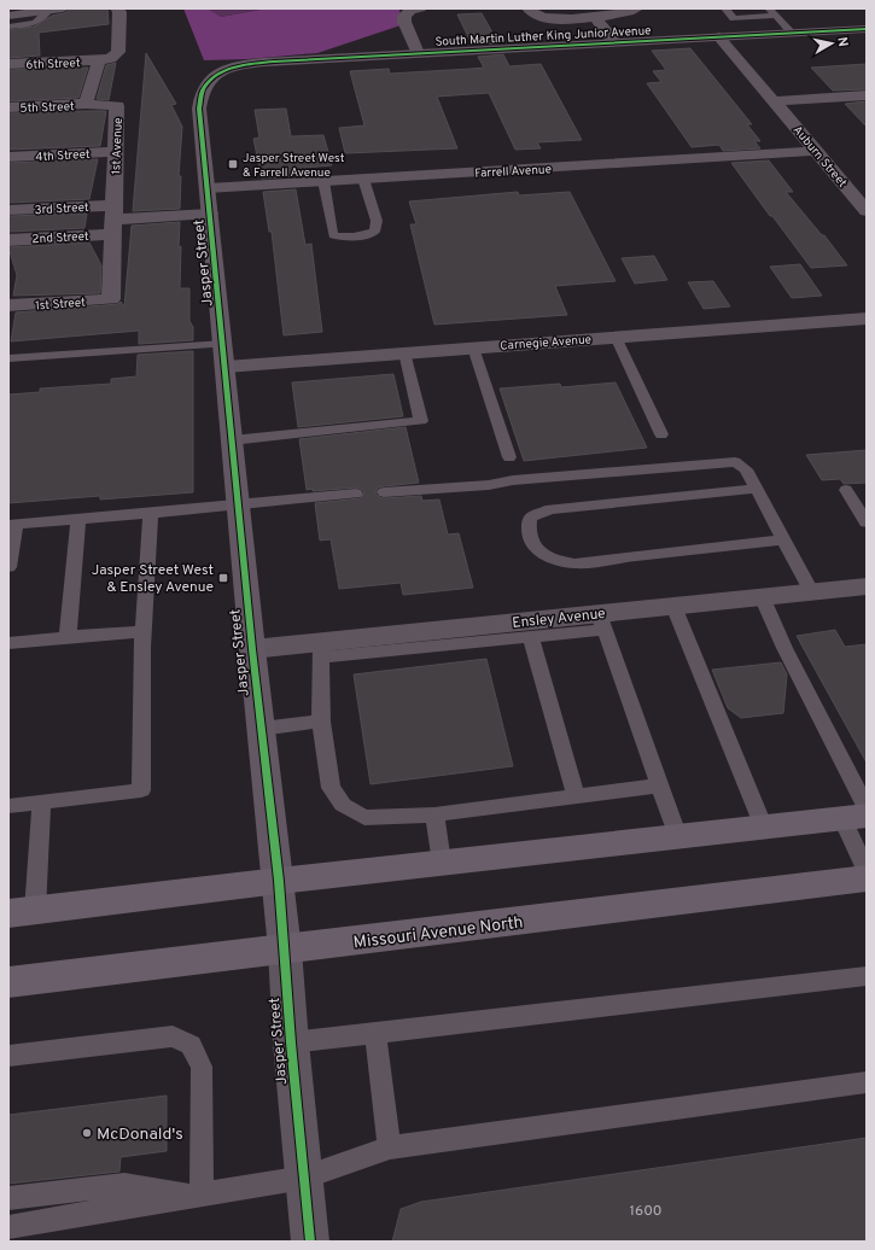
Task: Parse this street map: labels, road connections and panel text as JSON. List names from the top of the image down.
{
  "streets": {
    "main road": ["Missouri Avenue North"],
    "street": [
      "South Martin Luther King Junior Avenue",
      "6th Street",
      "5th Street",
      "1st Avenue",
      "4th Street",
      "Auburn Street",
      "Farrell Avenue",
      "3rd Street",
      "2nd Street",
      "Jasper Street",
      "1st Street",
      "Carnegie Avenue",
      "Ensley Avenue"
    ]
  },
  "crossings": [
    ["South Martin Luther King Junior Avenue", "Auburn Street"],
    ["South Martin Luther King Junior Avenue", "Jasper Street"],
    ["5th Street", "1st Avenue"],
    ["1st Avenue", "4th Street"],
    ["1st Avenue", "3rd Street"],
    ["1st Avenue", "2nd Street"],
    ["1st Avenue", "1st Street"],
    ["Auburn Street", "Farrell Avenue"],
    ["Farrell Avenue", "Jasper Street"],
    ["3rd Street", "2nd Street"],
    ["Jasper Street", "Carnegie Avenue"],
    ["Jasper Street", "Ensley Avenue"],
    ["Jasper Street", "Missouri Avenue North"]
  ],
  "places": {
    "transit": ["Jasper Street West & Farrell Avenue", "Jasper Street West & Ensley Avenue"],
    "other": ["McDonald's"]
  },
  "house_numbers": ["1600"],
  "north": "right"
}
